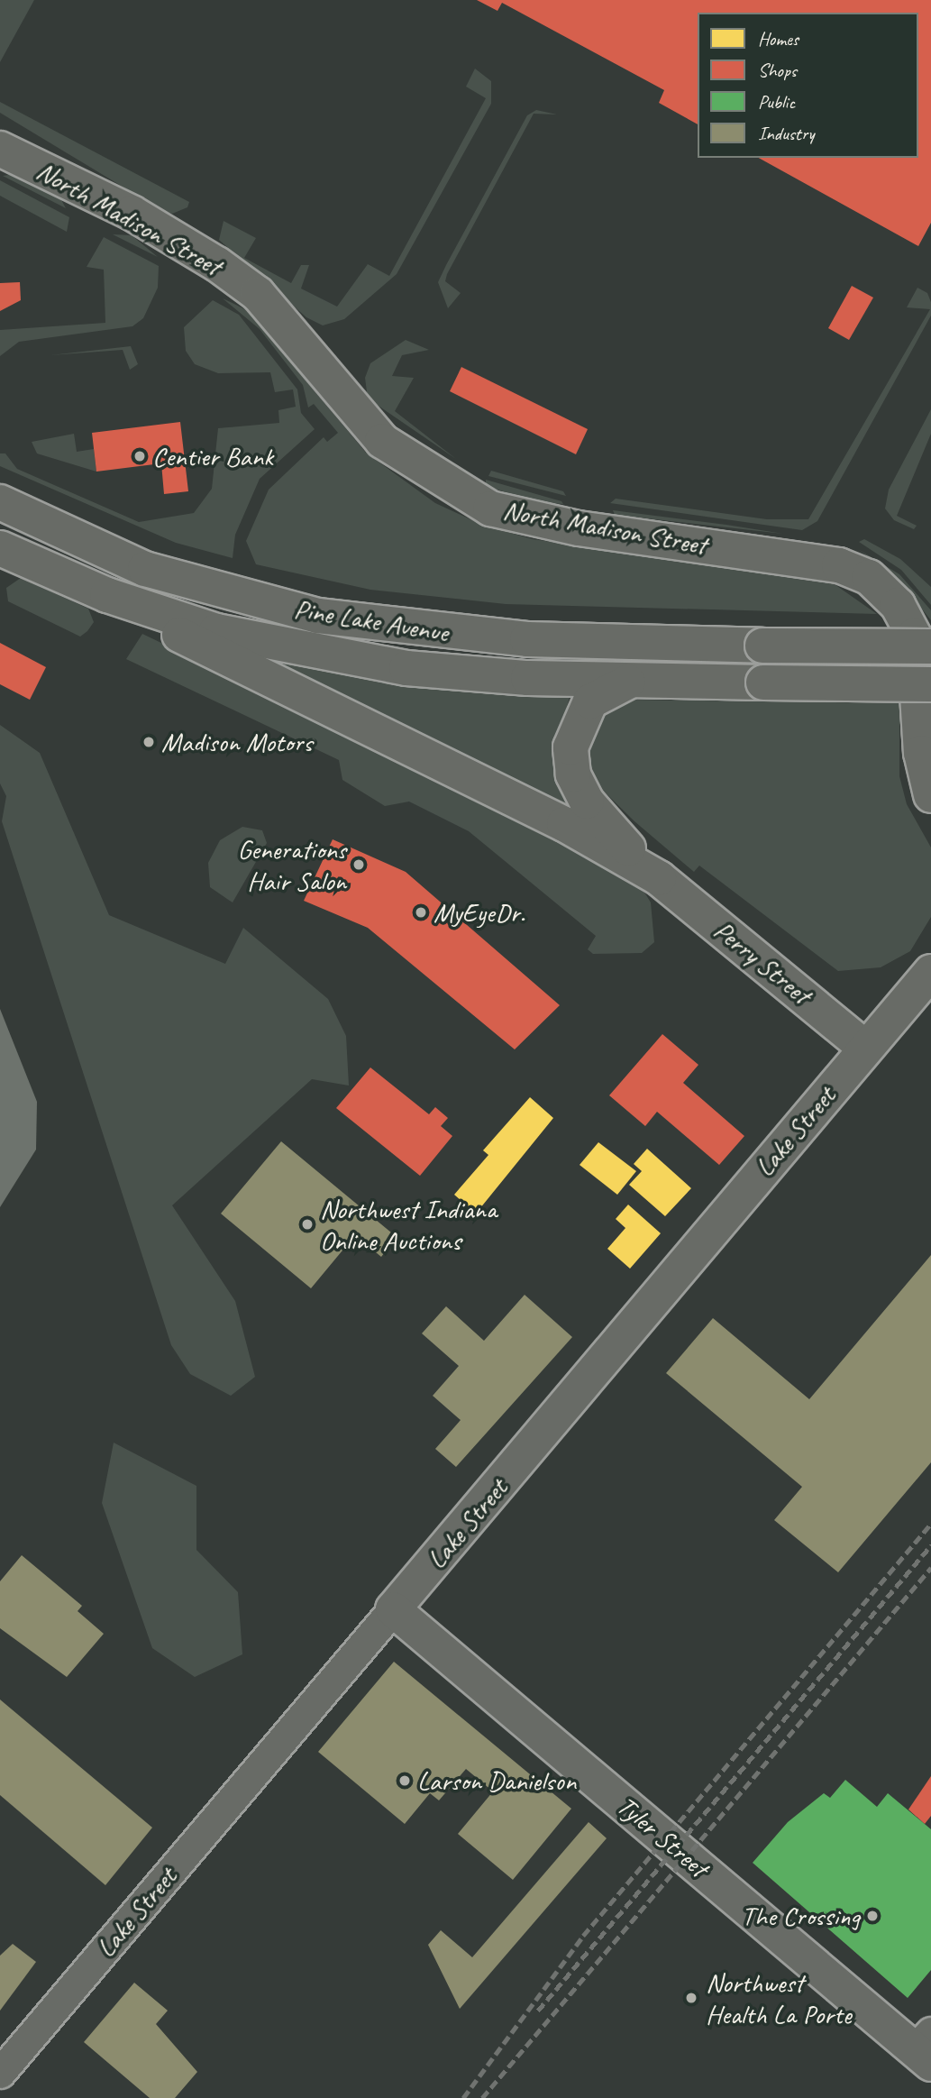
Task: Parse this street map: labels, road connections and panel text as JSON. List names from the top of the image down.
{
  "streets": {
    "street": [
      "North Madison Street",
      "Pine Lake Avenue",
      "Perry Street",
      "Lake Street",
      "Tyler Street"
    ]
  },
  "crossings": [
    ["Perry Street", "Lake Street"],
    ["Lake Street", "Tyler Street"]
  ],
  "places": [
    "Centier Bank",
    "Madison Motors",
    "Generations Hair Salon",
    "MyEyeDr.",
    "Northwest Indiana Online Auctions",
    "Larson Danielson",
    "The Crossing",
    "Northwest Health La Porte"
  ],
  "legend": [
    "Homes",
    "Shops",
    "Public",
    "Industry"
  ]
}
